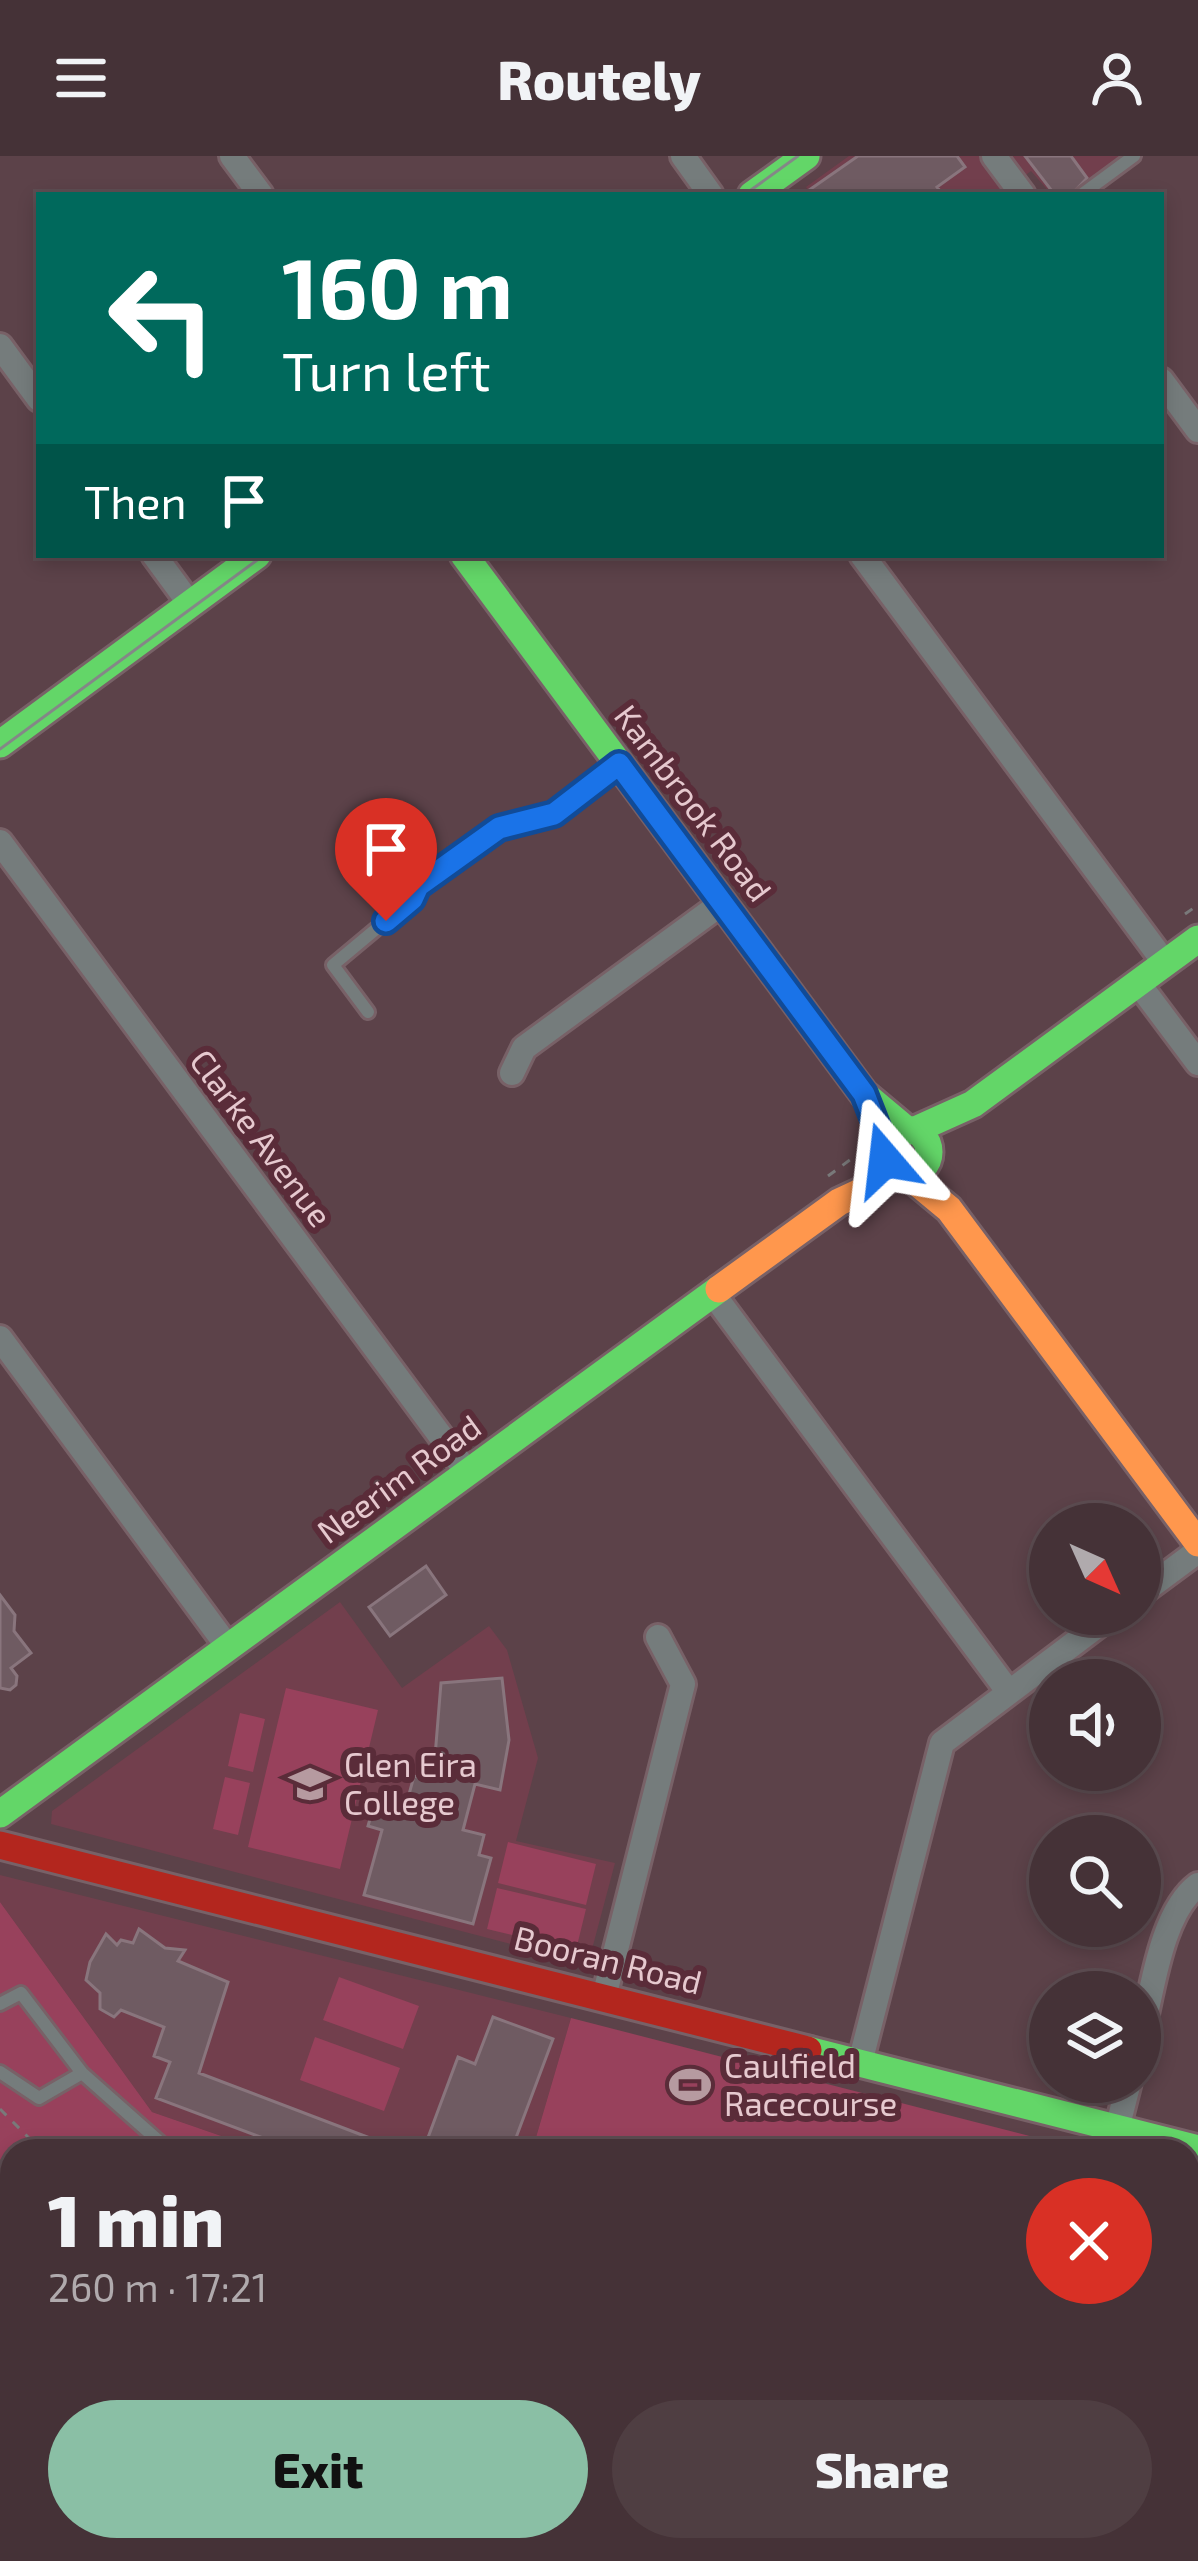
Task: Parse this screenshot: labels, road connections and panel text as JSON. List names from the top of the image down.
{
  "streets": {
    "street": [
      "Kambrook Road",
      "Clarke Avenue",
      "Neerim Road",
      "Booran Road"
    ]
  },
  "crossings": [
    ["Kambrook Road", "Neerim Road"],
    ["Clarke Avenue", "Neerim Road"]
  ],
  "places": {
    "school or university": ["Glen Eira College"],
    "sports": ["Caulfield Racecourse"]
  },
  "north": "bottom right",
  "page": {
    "header": "Routely",
    "turn": ["160 m", "Turn left"],
    "then": "Then",
    "heading": ["1 min", "260 m · 17:21"],
    "buttons": ["Exit", "Share"]
  }
}
